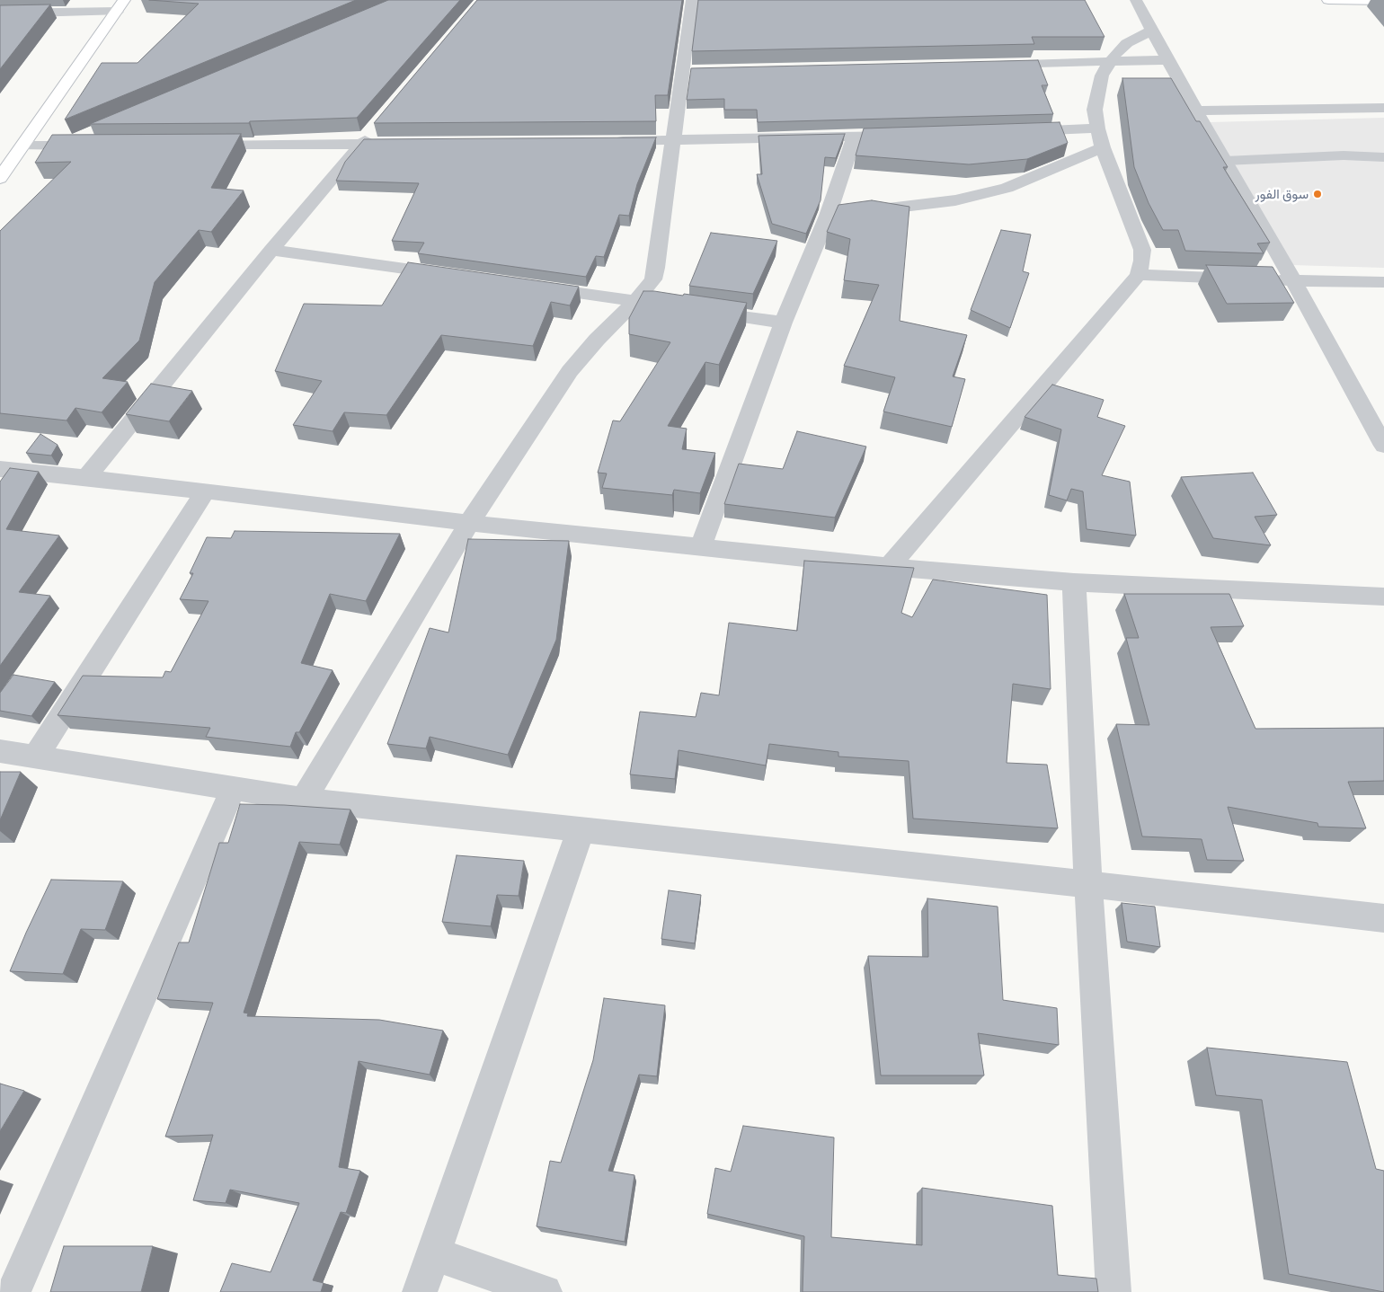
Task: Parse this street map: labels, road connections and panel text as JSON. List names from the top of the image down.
{
  "places": ["سوق الفور"]
}
